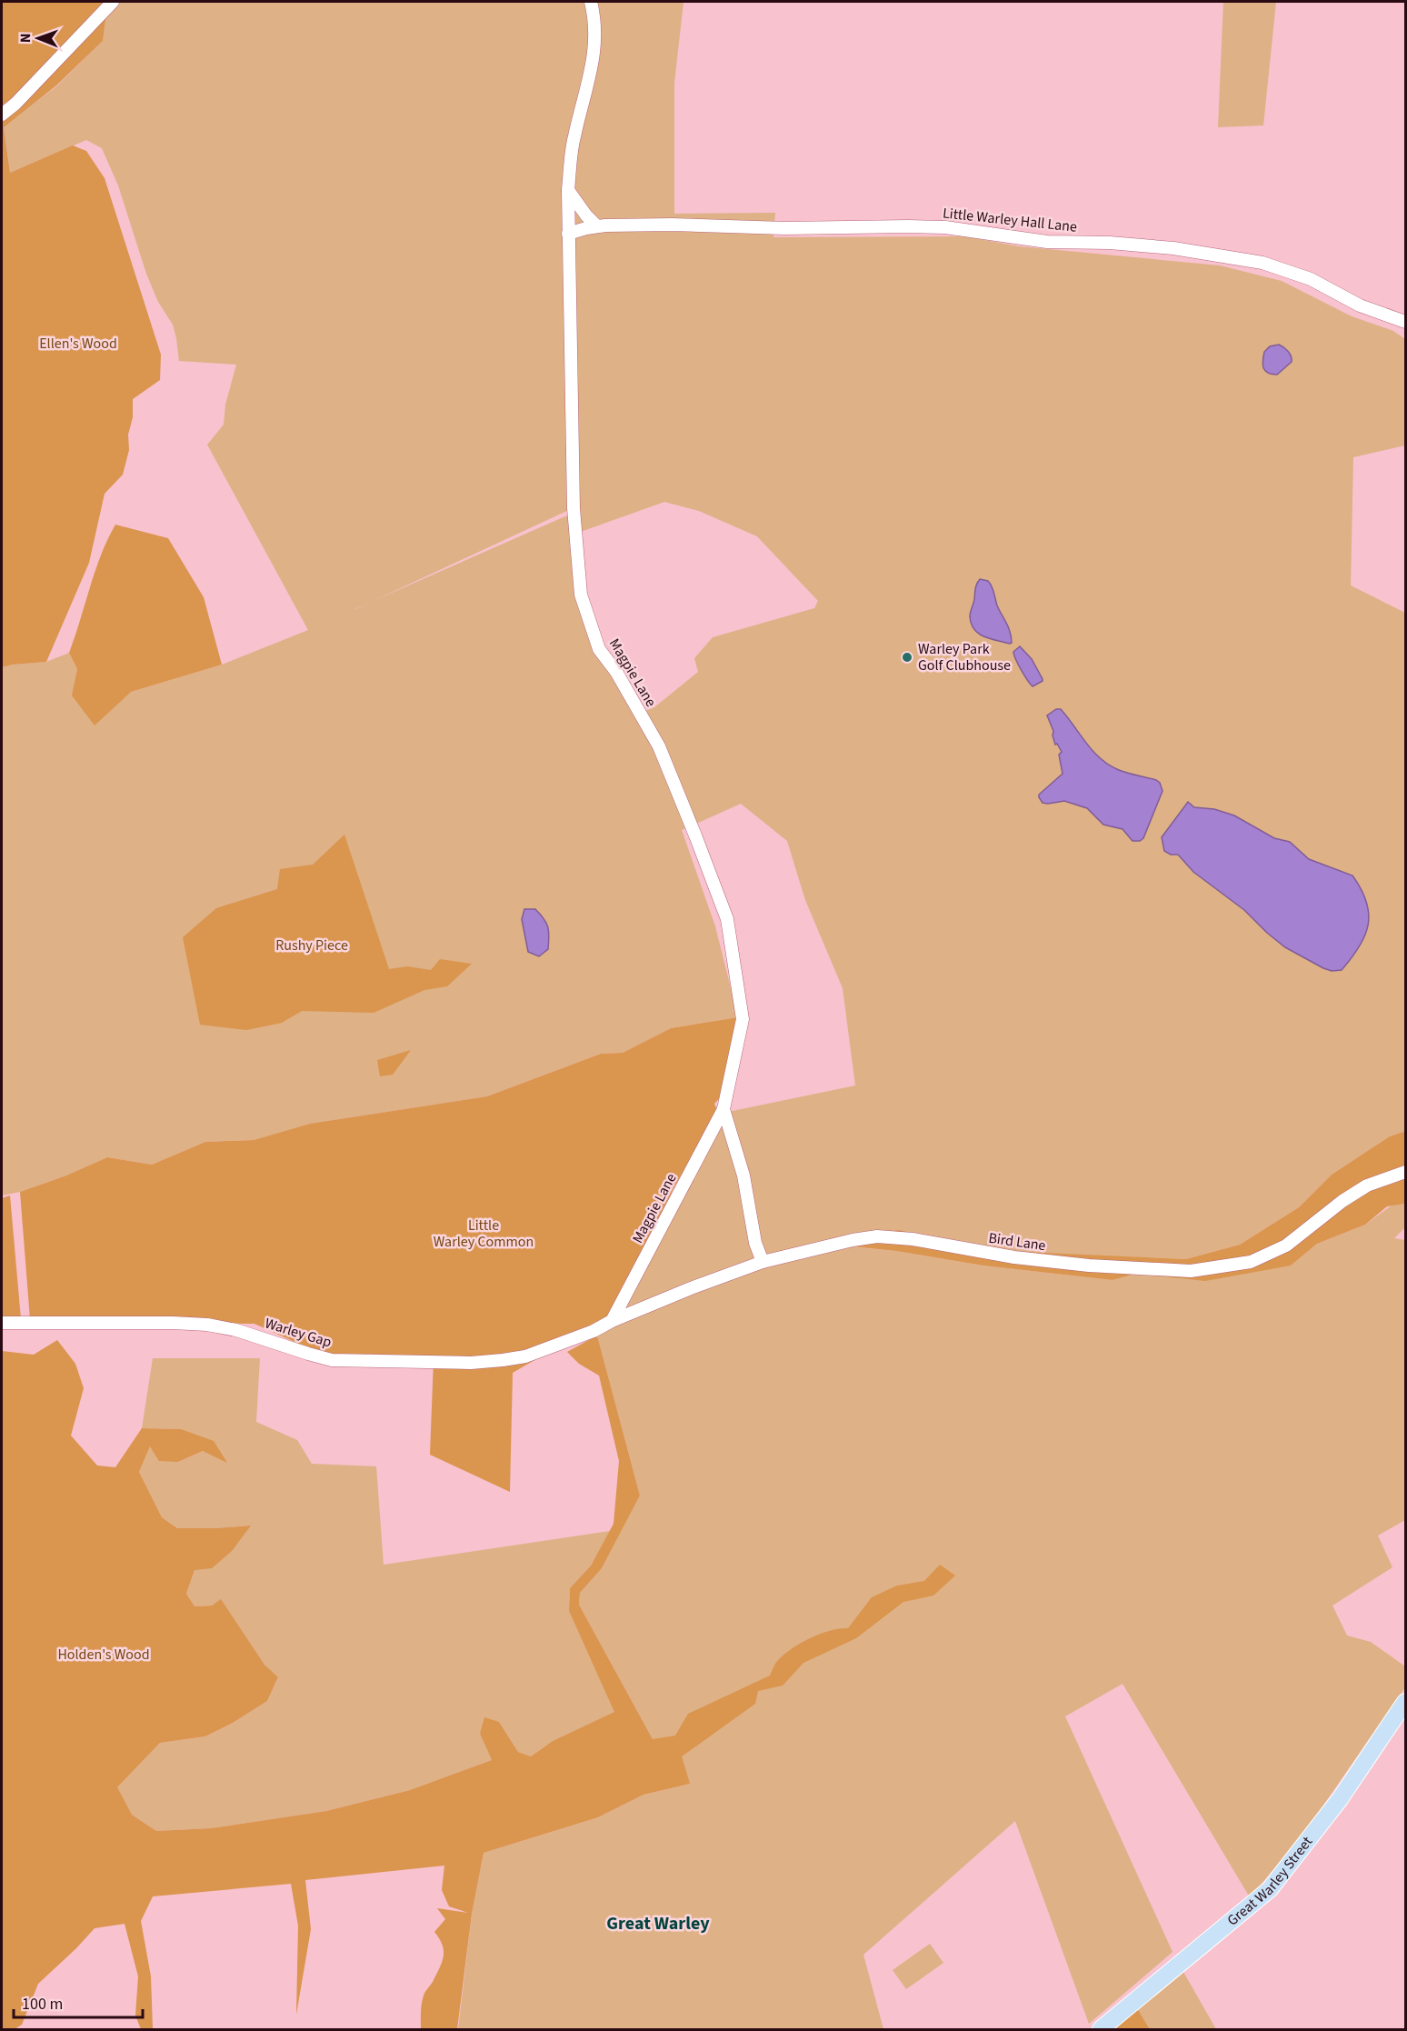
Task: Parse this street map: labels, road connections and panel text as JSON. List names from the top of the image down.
{
  "streets": {
    "main road": ["Great Warley Street"],
    "street": [
      "Little Warley Hall Lane",
      "Magpie Lane",
      "Bird Lane",
      "Warley Gap"
    ]
  },
  "crossings": [
    ["Little Warley Hall Lane", "Magpie Lane"],
    ["Magpie Lane", "Bird Lane"],
    ["Magpie Lane", "Warley Gap"],
    ["Bird Lane", "Warley Gap"]
  ],
  "districts": ["Great Warley"],
  "parks": [
    "Ellen's Wood",
    "Rushy Piece",
    "Little Warley Common",
    "Holden's Wood"
  ],
  "places": ["Warley Park Golf Clubhouse"],
  "scale_bar": "100 m",
  "north": "left"
}
